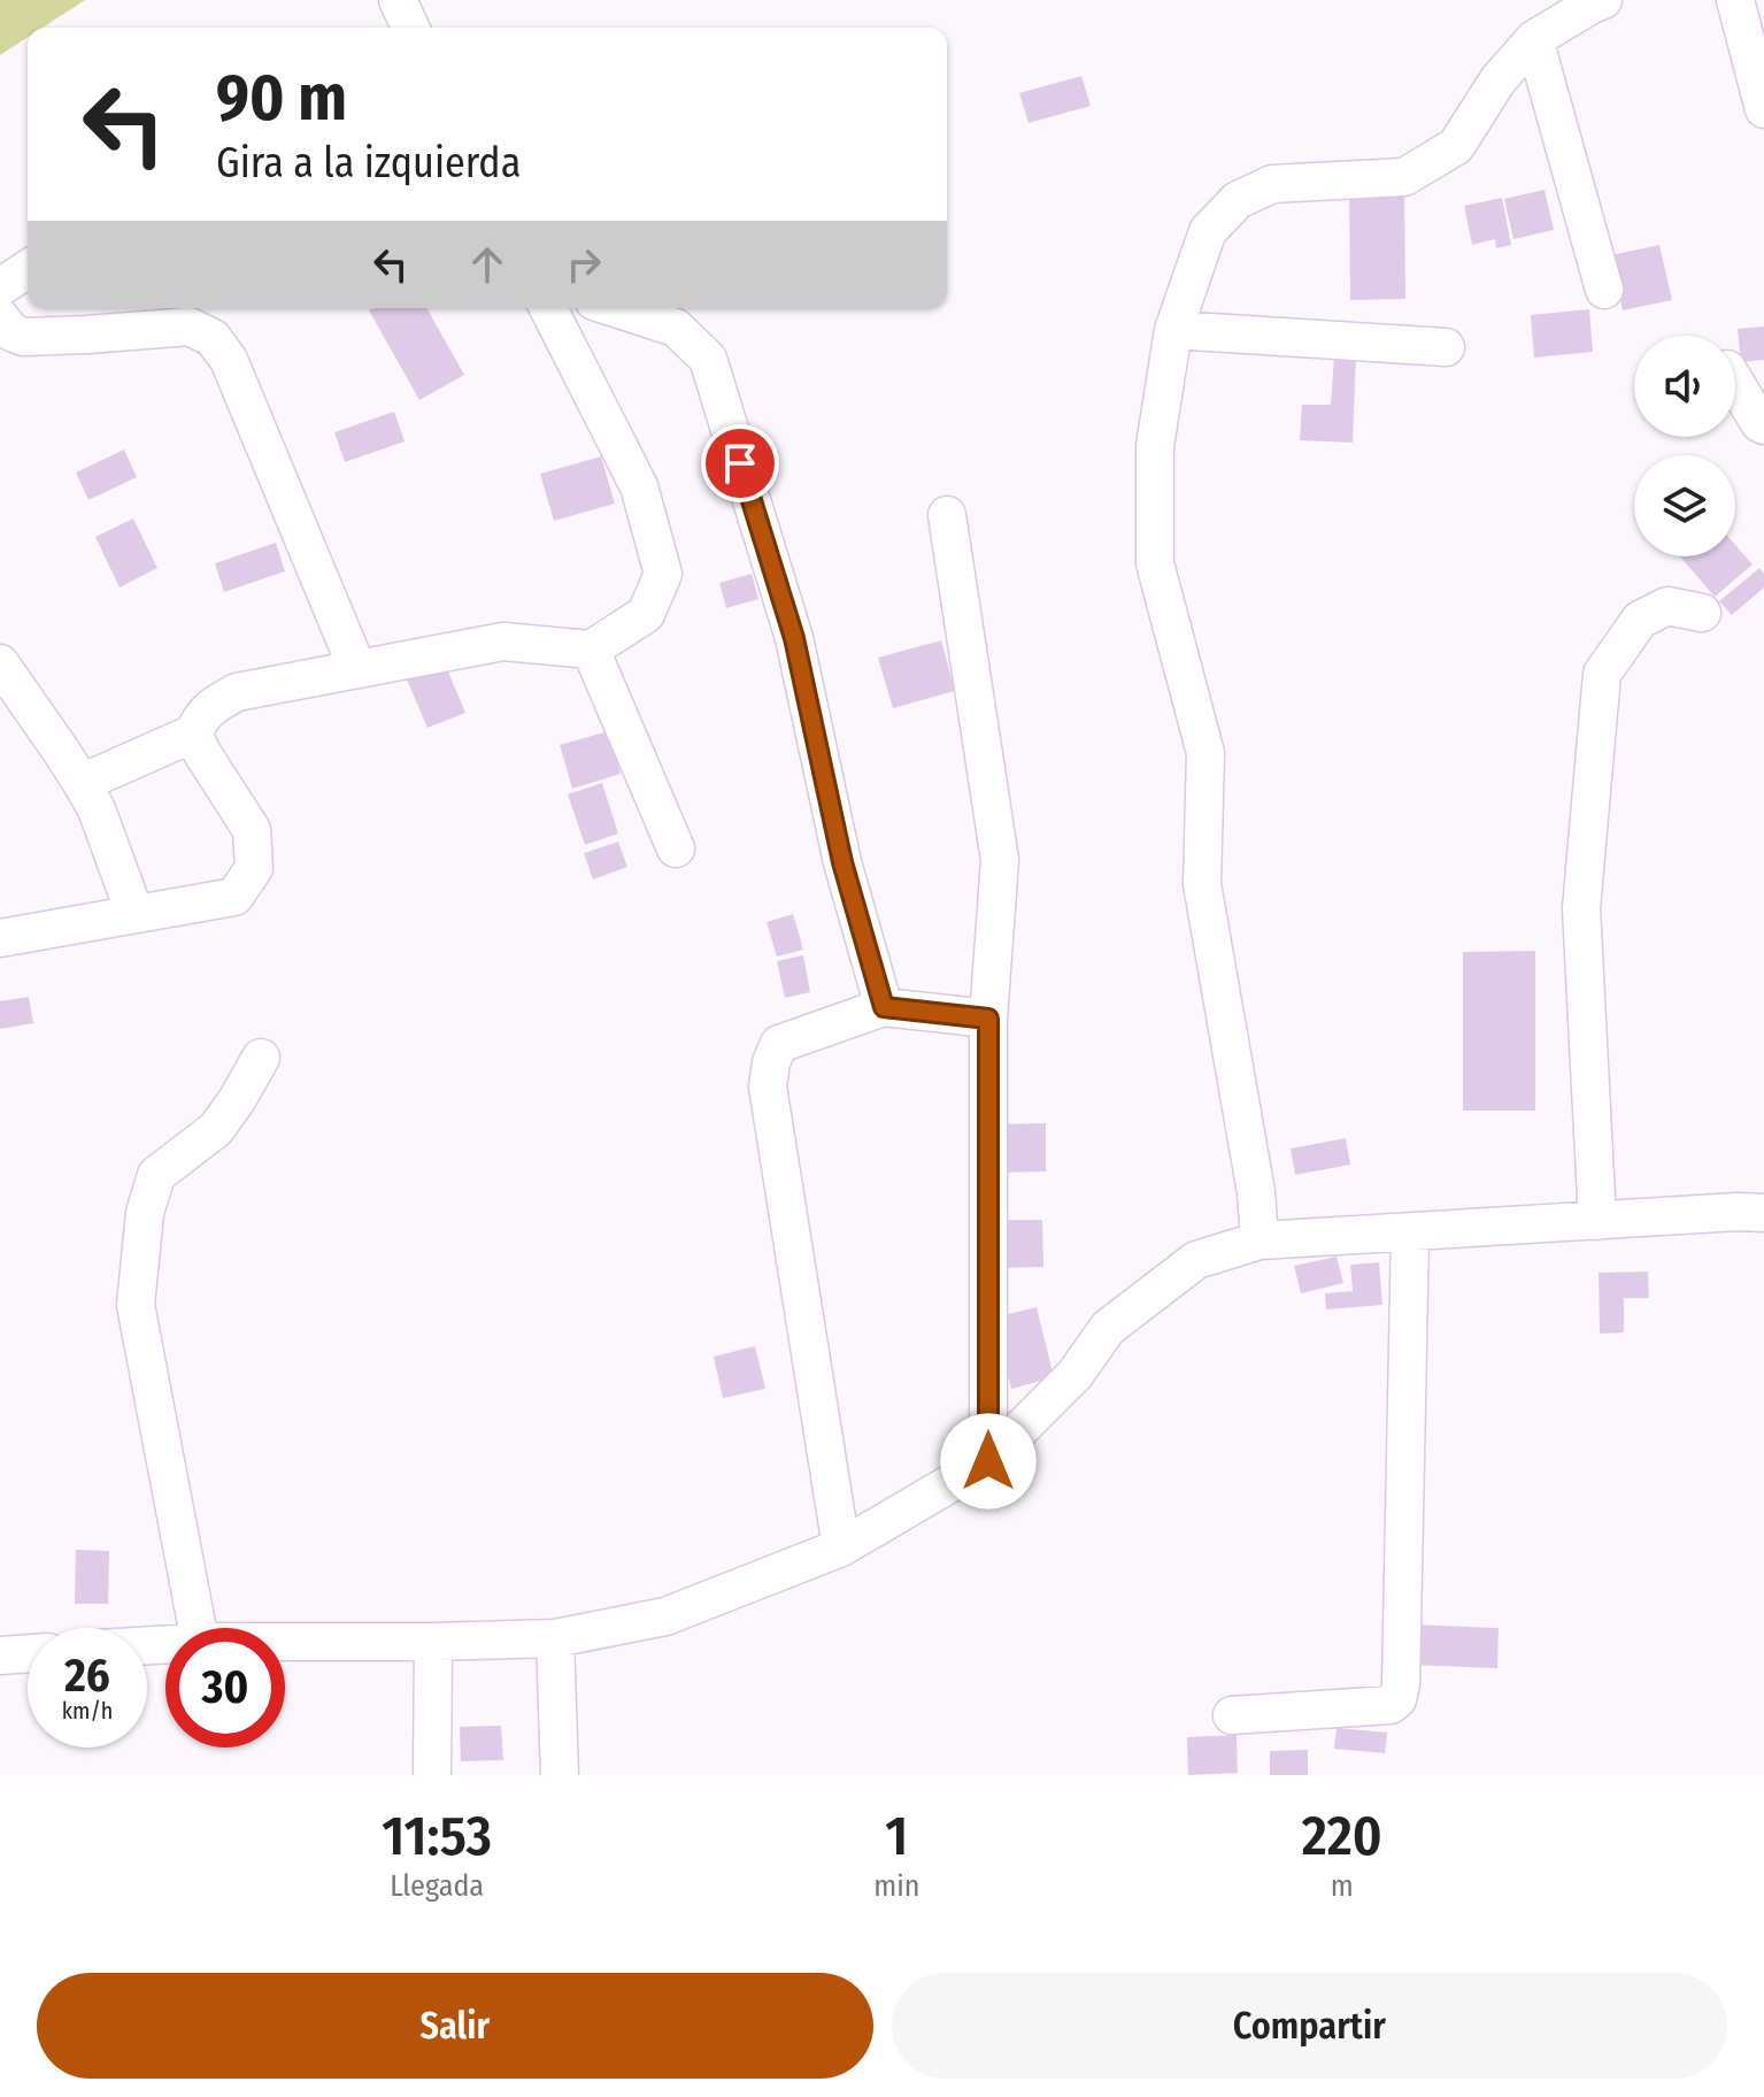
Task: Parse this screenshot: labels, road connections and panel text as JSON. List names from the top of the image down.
{
  "page": {
    "turn": ["90 m", "Gira a la izquierda"],
    "speed": "26 km/h",
    "limit": "30",
    "eta": [
      "11:53",
      "Llegada",
      "1",
      "min",
      "220",
      "m"
    ],
    "buttons": ["Salir", "Compartir"]
  }
}
